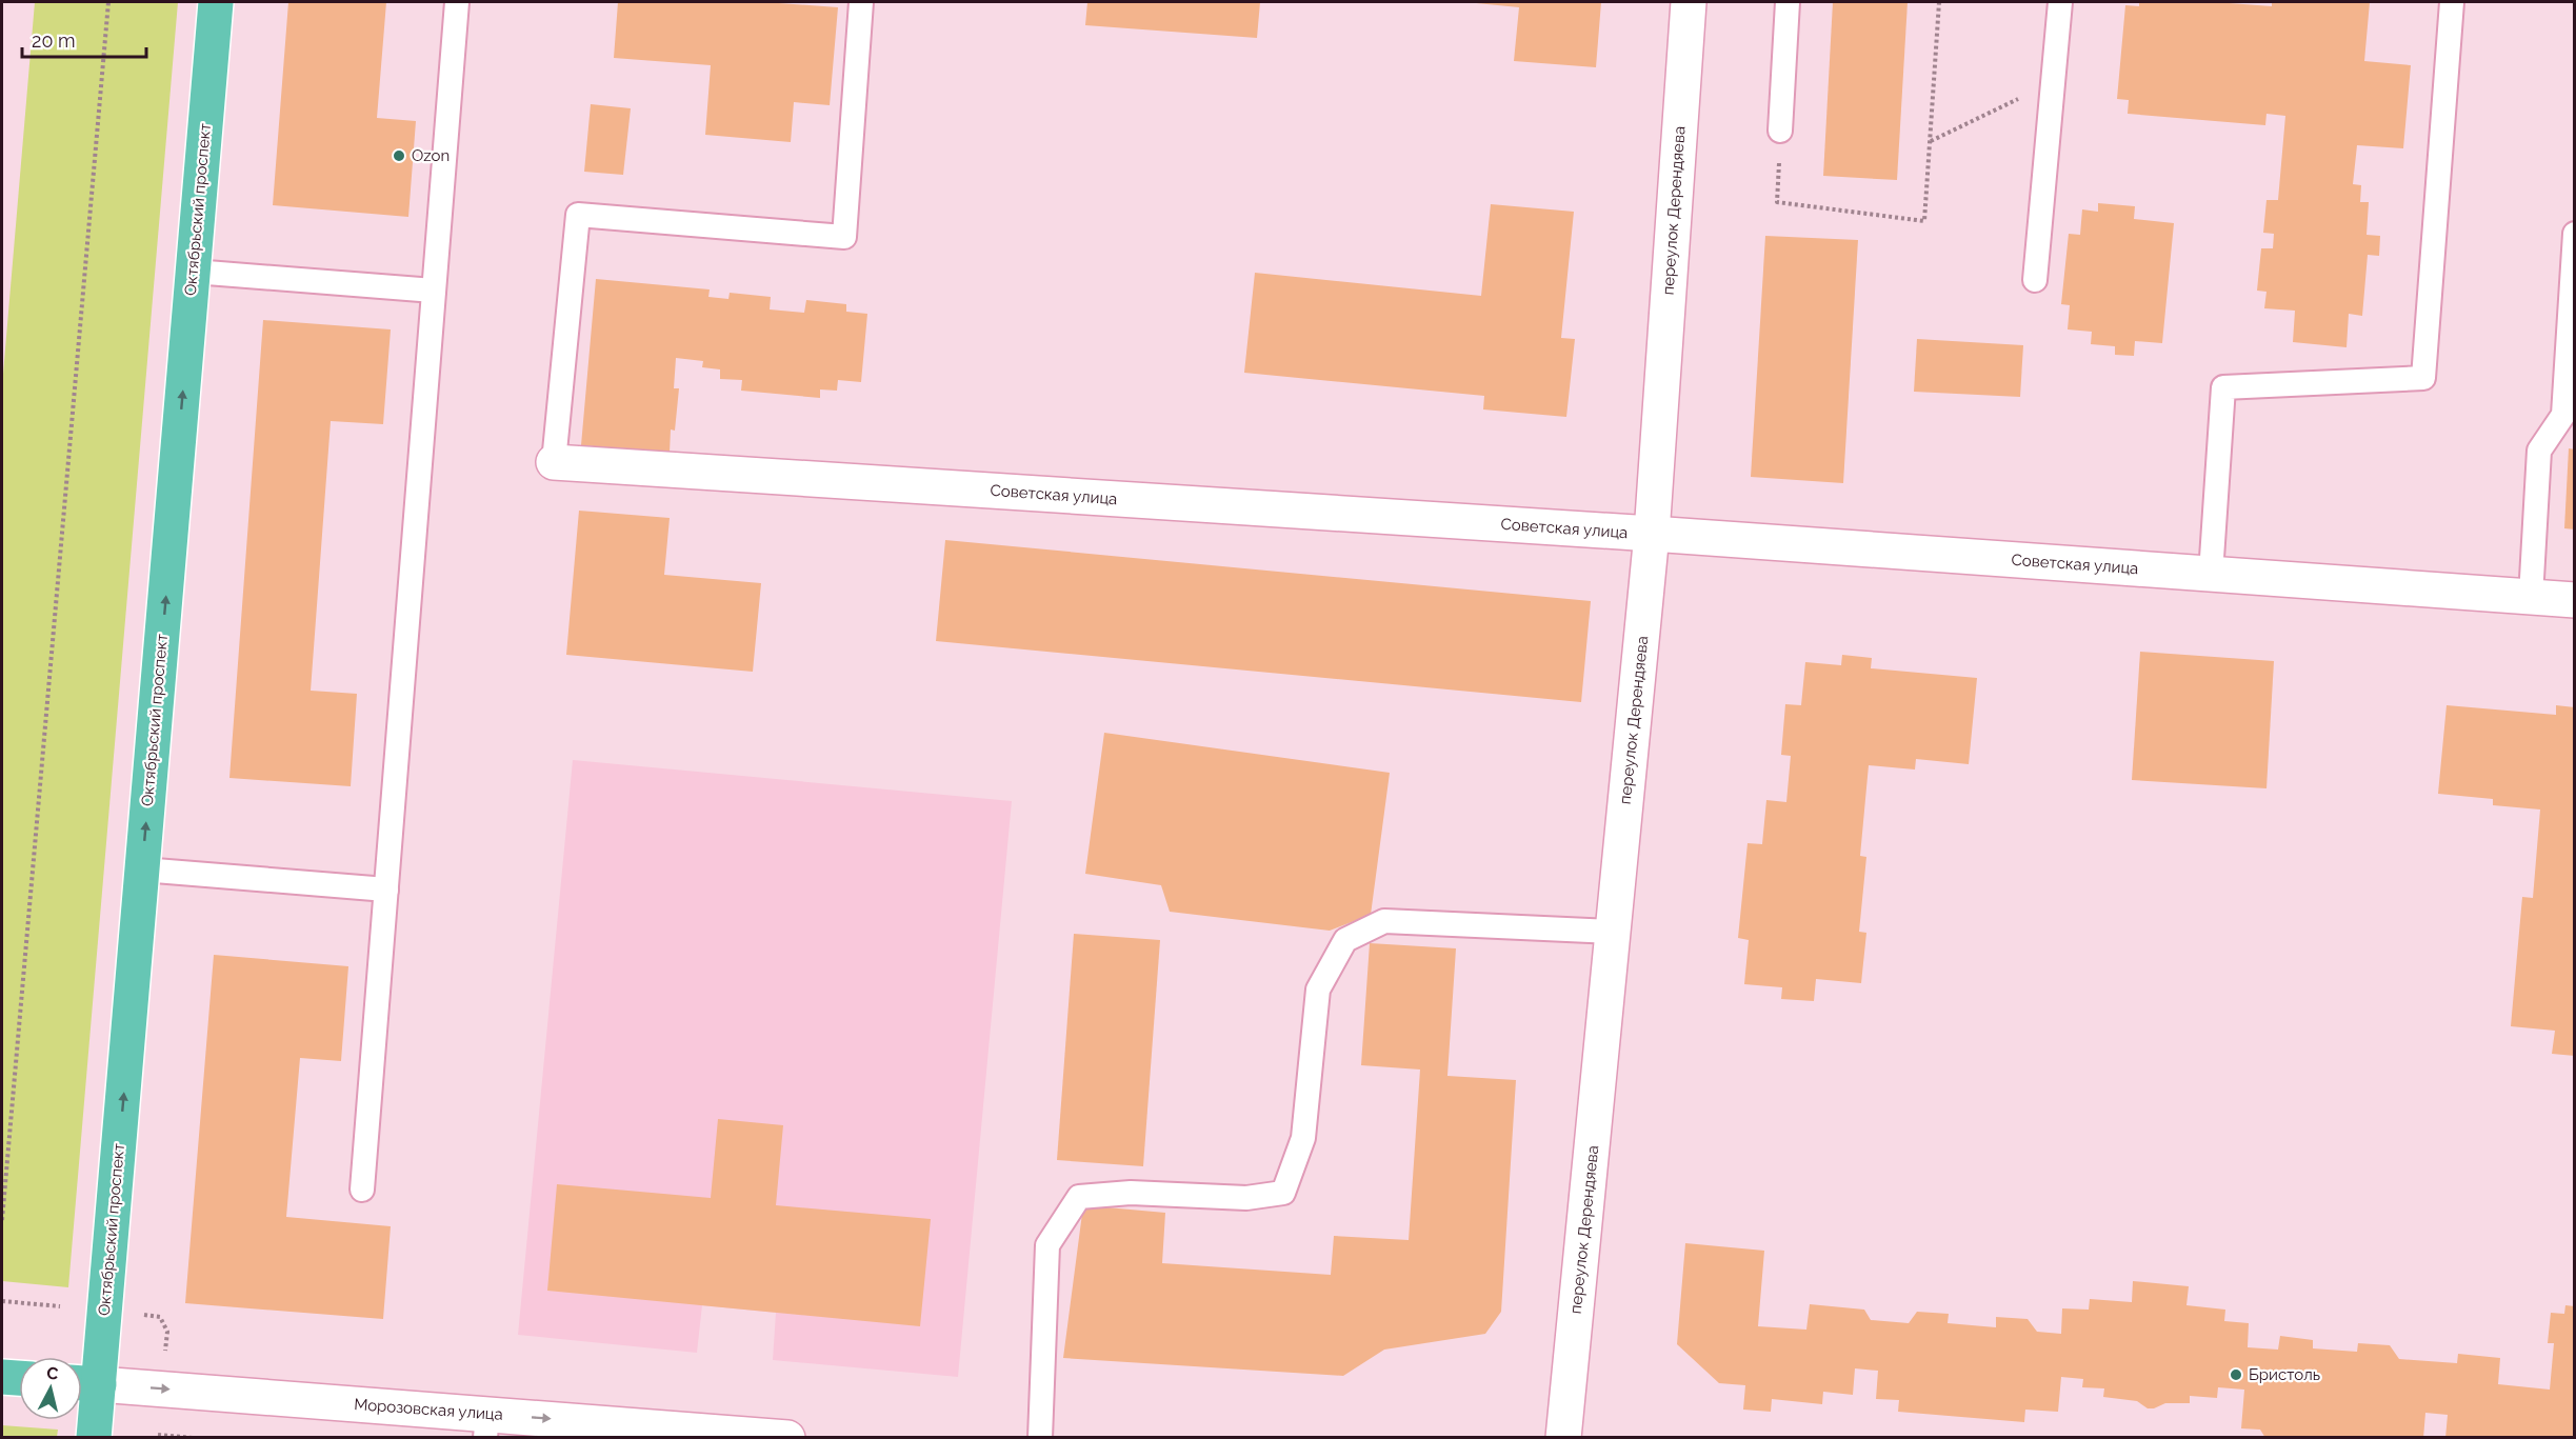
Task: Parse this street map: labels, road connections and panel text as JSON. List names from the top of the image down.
{
  "streets": {
    "main road": ["Октябрьский проспект"],
    "street": ["переулок Дерендяева", "Советская улица", "Морозовская улица"]
  },
  "crossings": [
    ["Октябрьский проспект", "Морозовская улица"],
    ["переулок Дерендяева", "Советская улица"]
  ],
  "one_way": ["Октябрьский проспект", "Морозовская улица"],
  "places": ["Ozon", "Бристоль"],
  "scale_bar": "20 m",
  "north": "top"
}
